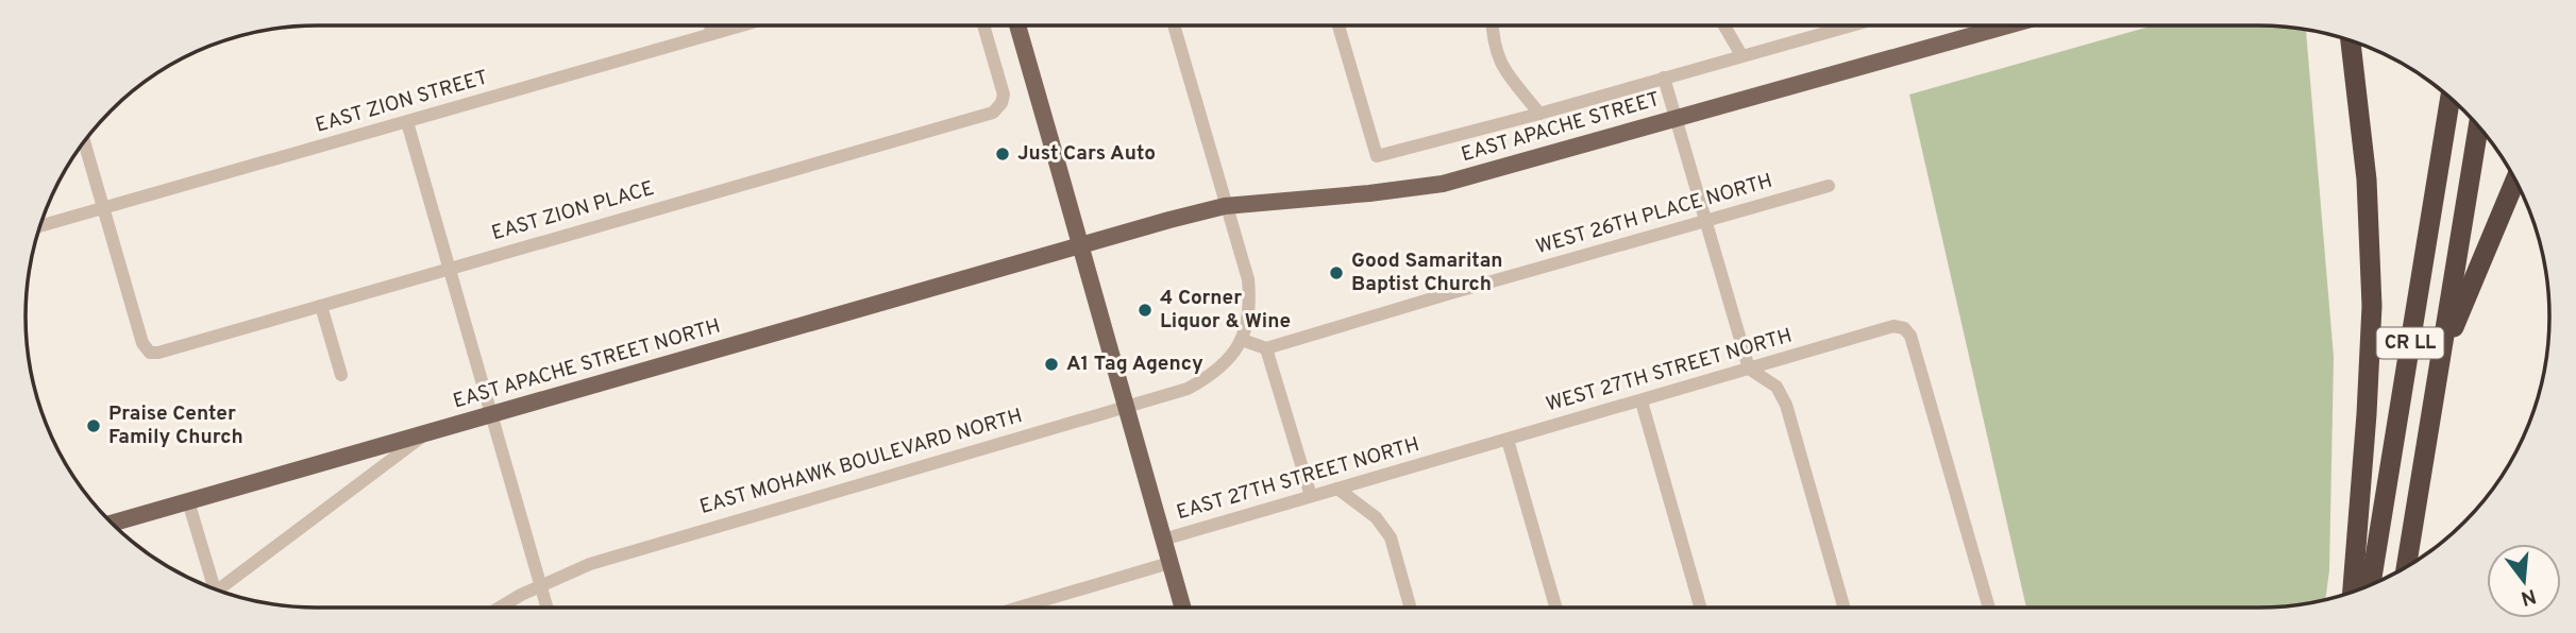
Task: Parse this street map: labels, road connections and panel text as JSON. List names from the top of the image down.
{
  "streets": {
    "highway": ["CR LL"],
    "main road": ["EAST APACHE STREET", "EAST APACHE STREET NORTH"],
    "street": [
      "EAST ZION STREET",
      "EAST ZION PLACE",
      "WEST 26TH PLACE NORTH",
      "WEST 27TH STREET NORTH",
      "EAST MOHAWK BOULEVARD NORTH",
      "EAST 27TH STREET NORTH"
    ]
  },
  "crossings": [
    ["EAST ZION STREET", "EAST ZION PLACE"],
    ["EAST APACHE STREET", "EAST APACHE STREET NORTH"],
    ["WEST 27TH STREET NORTH", "EAST 27TH STREET NORTH"]
  ],
  "places": [
    "Just Cars Auto",
    "Good Samaritan Baptist Church",
    "4 Corner Liquor & Wine",
    "A1 Tag Agency",
    "Praise Center Family Church"
  ],
  "north": "bottom"
}
